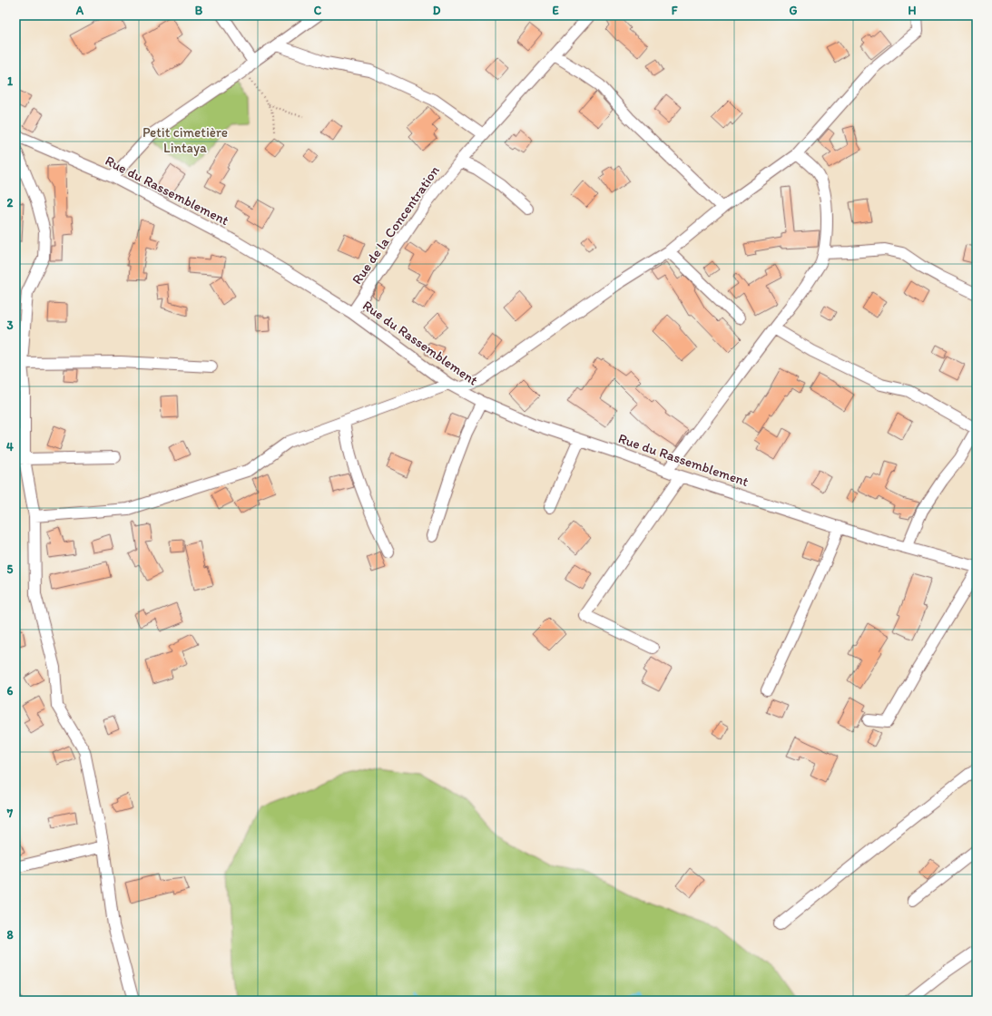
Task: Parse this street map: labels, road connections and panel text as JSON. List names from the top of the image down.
{
  "streets": {
    "street": ["Rue du Rassemblement", "Rue de la Concentration"]
  },
  "crossings": [
    ["Rue du Rassemblement", "Rue de la Concentration"]
  ],
  "parks": ["Petit cimetière Lintaya"],
  "grid": {
    "columns": [
      "A",
      "B",
      "C",
      "D",
      "E",
      "F",
      "G",
      "H"
    ],
    "rows": [
      "1",
      "2",
      "3",
      "4",
      "5",
      "6",
      "7",
      "8"
    ]
  }
}
